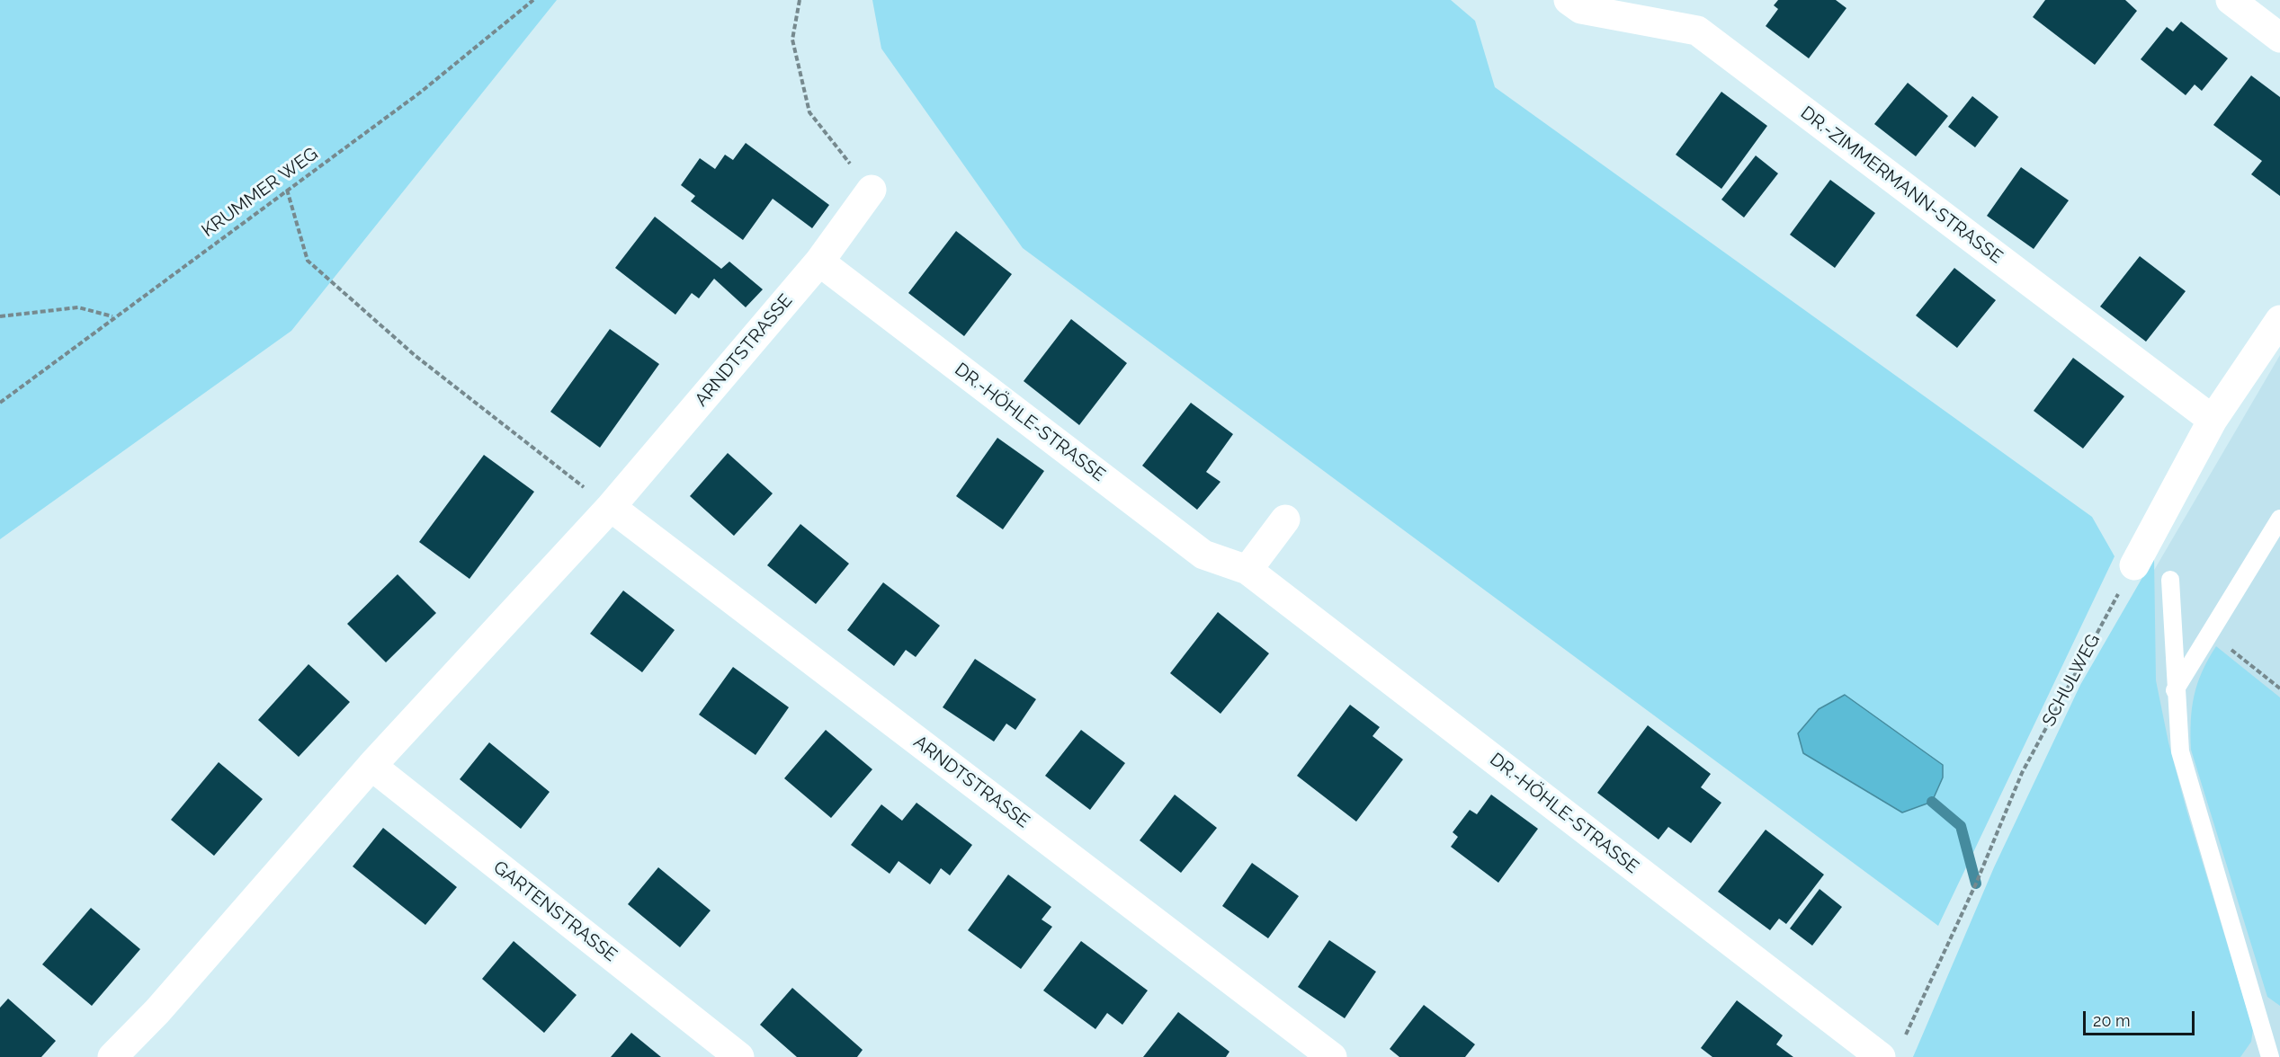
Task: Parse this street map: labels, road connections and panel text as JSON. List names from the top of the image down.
{
  "streets": {
    "street": [
      "DR.-ZIMMERMANN-STRASSE",
      "ARNDTSTRASSE",
      "DR.-HÖHLE-STRASSE",
      "GARTENSTRASSE"
    ],
    "path": ["KRUMMER WEG", "SCHULWEG"]
  },
  "crossings": [
    ["ARNDTSTRASSE", "DR.-HÖHLE-STRASSE"],
    ["ARNDTSTRASSE", "GARTENSTRASSE"]
  ],
  "scale_bar": "20 m"
}
